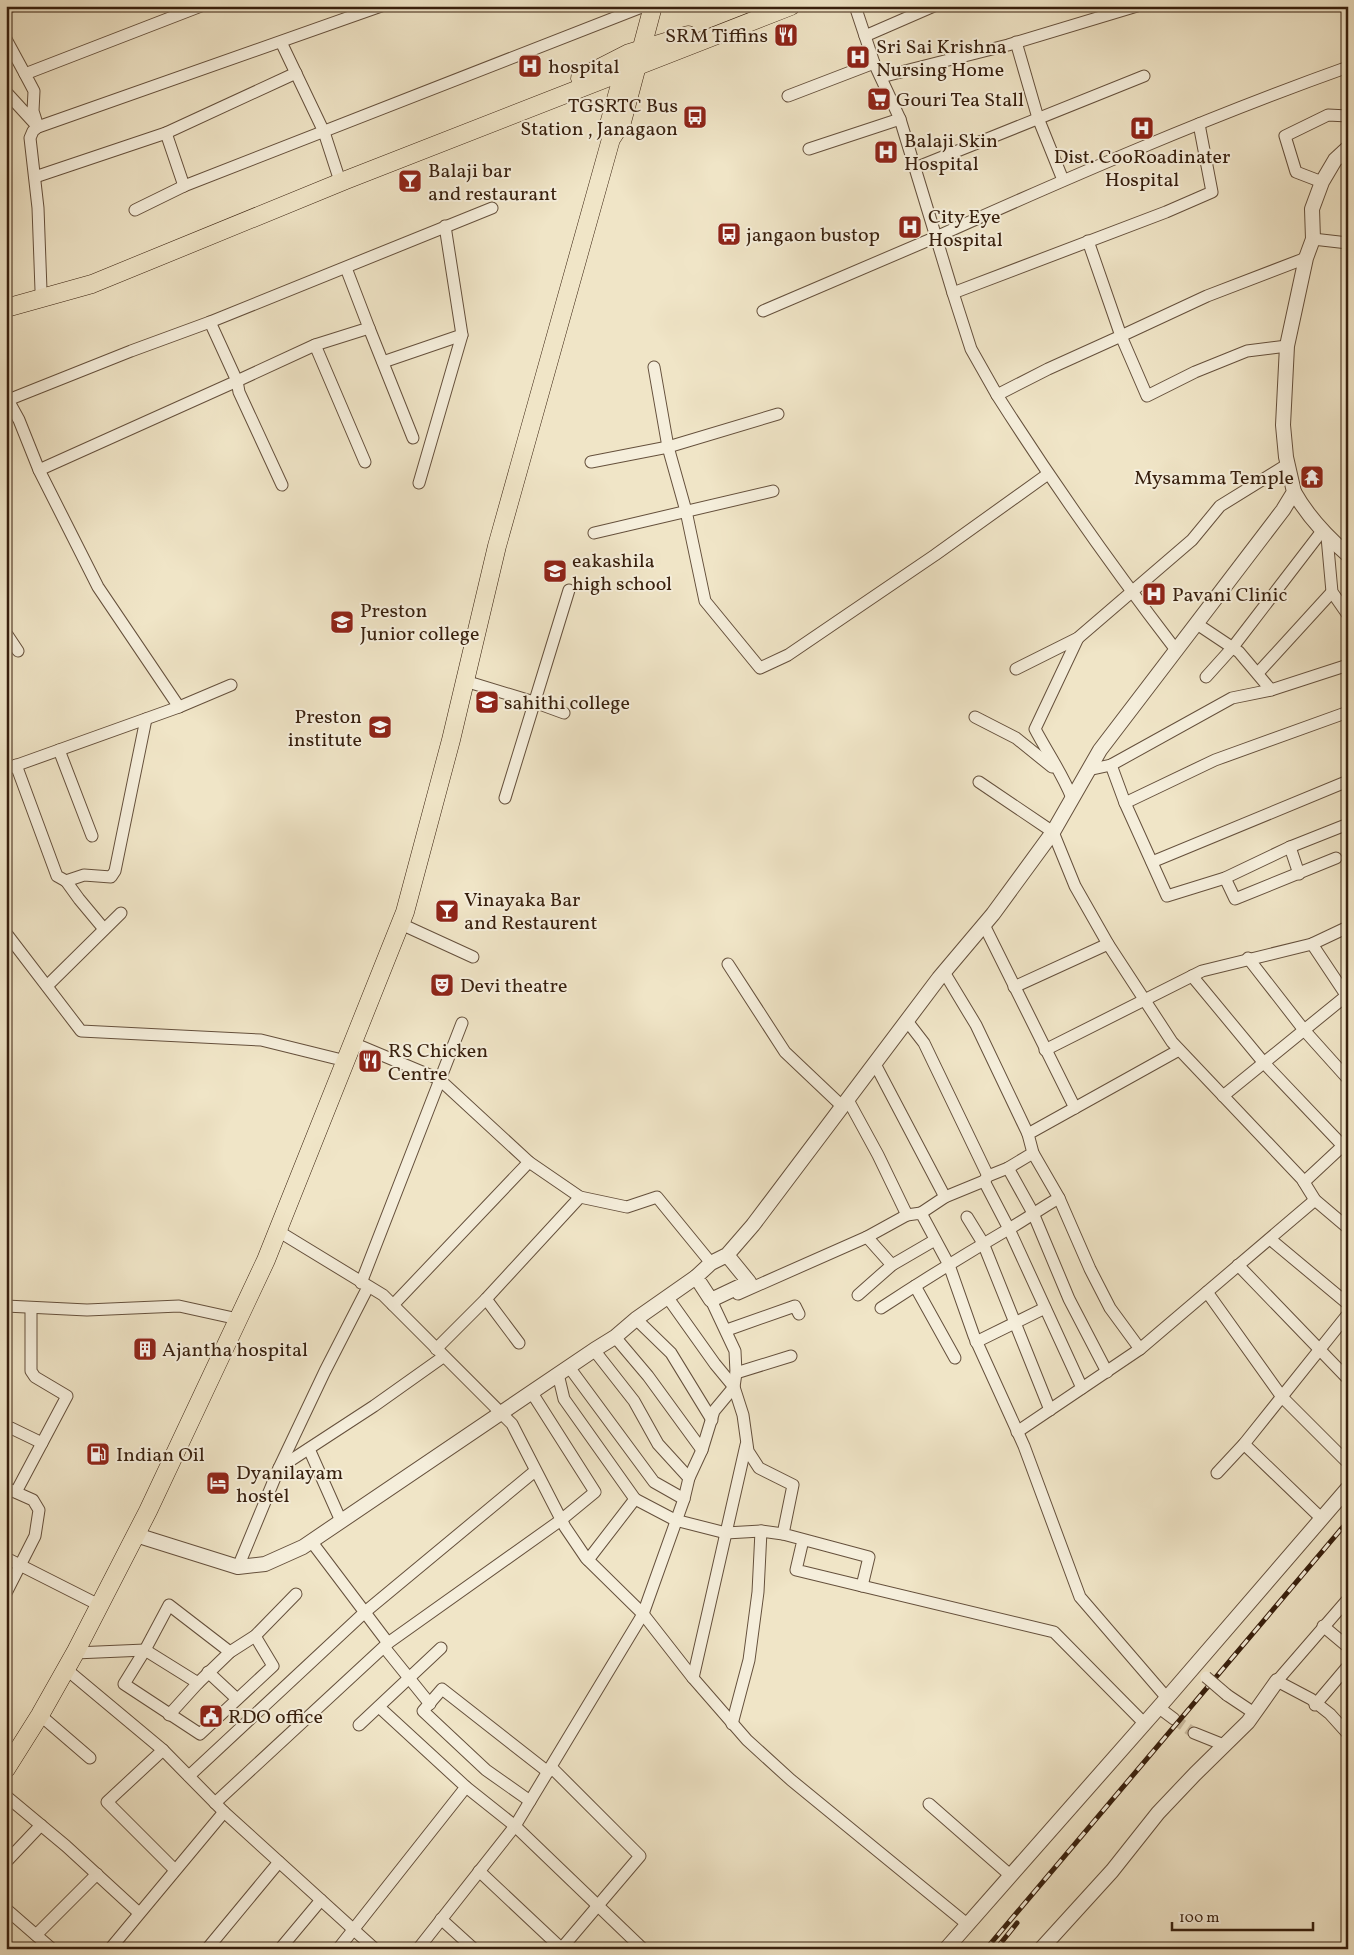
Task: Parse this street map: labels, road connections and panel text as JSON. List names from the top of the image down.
{
  "places": {
    "restaurant": ["SRM Tiffins", "RS Chicken Centre"],
    "hospital": [
      "Sri Sai Krishna Nursing Home",
      "hospital",
      "Dist. CooRoadinater Hospital",
      "Balaji Skin Hospital",
      "City Eye Hospital",
      "Pavani Clinic"
    ],
    "supermarket": ["Gouri Tea Stall"],
    "bus stop": ["TGSRTC Bus Station , Janagaon", "jangaon bustop"],
    "bar": ["Balaji bar and restaurant", "Vinayaka Bar and Restaurent"],
    "temple": ["Mysamma Temple"],
    "school or university": [
      "eakashila high school",
      "Preston Junior college",
      "sahithi college",
      "Preston institute"
    ],
    "theatre": ["Devi theatre"],
    "building": ["Ajantha hospital"],
    "fuel station": ["Indian Oil"],
    "hotel": ["Dyanilayam hostel"],
    "public building": ["RDO office"]
  },
  "scale_bar": "100 m"
}
